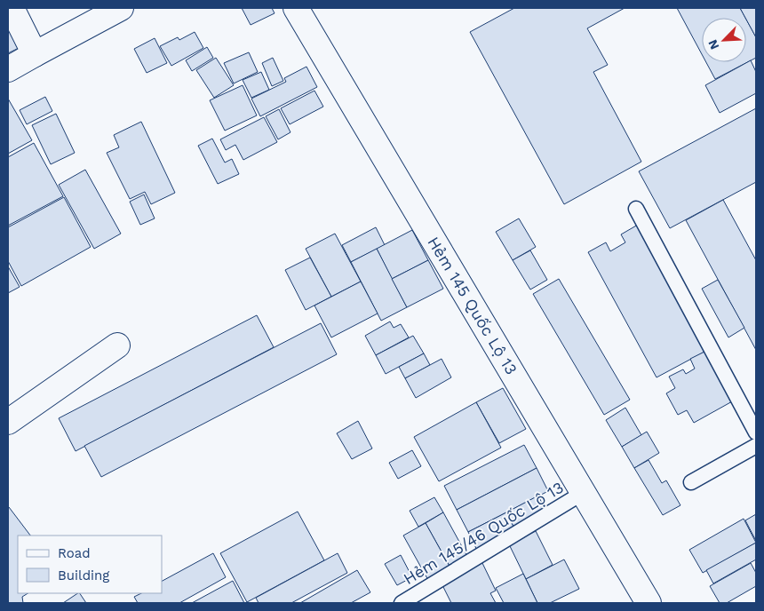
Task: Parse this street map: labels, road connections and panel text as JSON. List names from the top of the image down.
{
  "streets": {
    "street": ["Hẻm 145 Quốc Lộ 13"],
    "lane": ["Hẻm 145/46 Quốc Lộ 13"]
  },
  "crossings": [
    ["Hẻm 145 Quốc Lộ 13", "Hẻm 145/46 Quốc Lộ 13"]
  ],
  "legend": ["Road", "Building"],
  "north": "bottom left"
}
